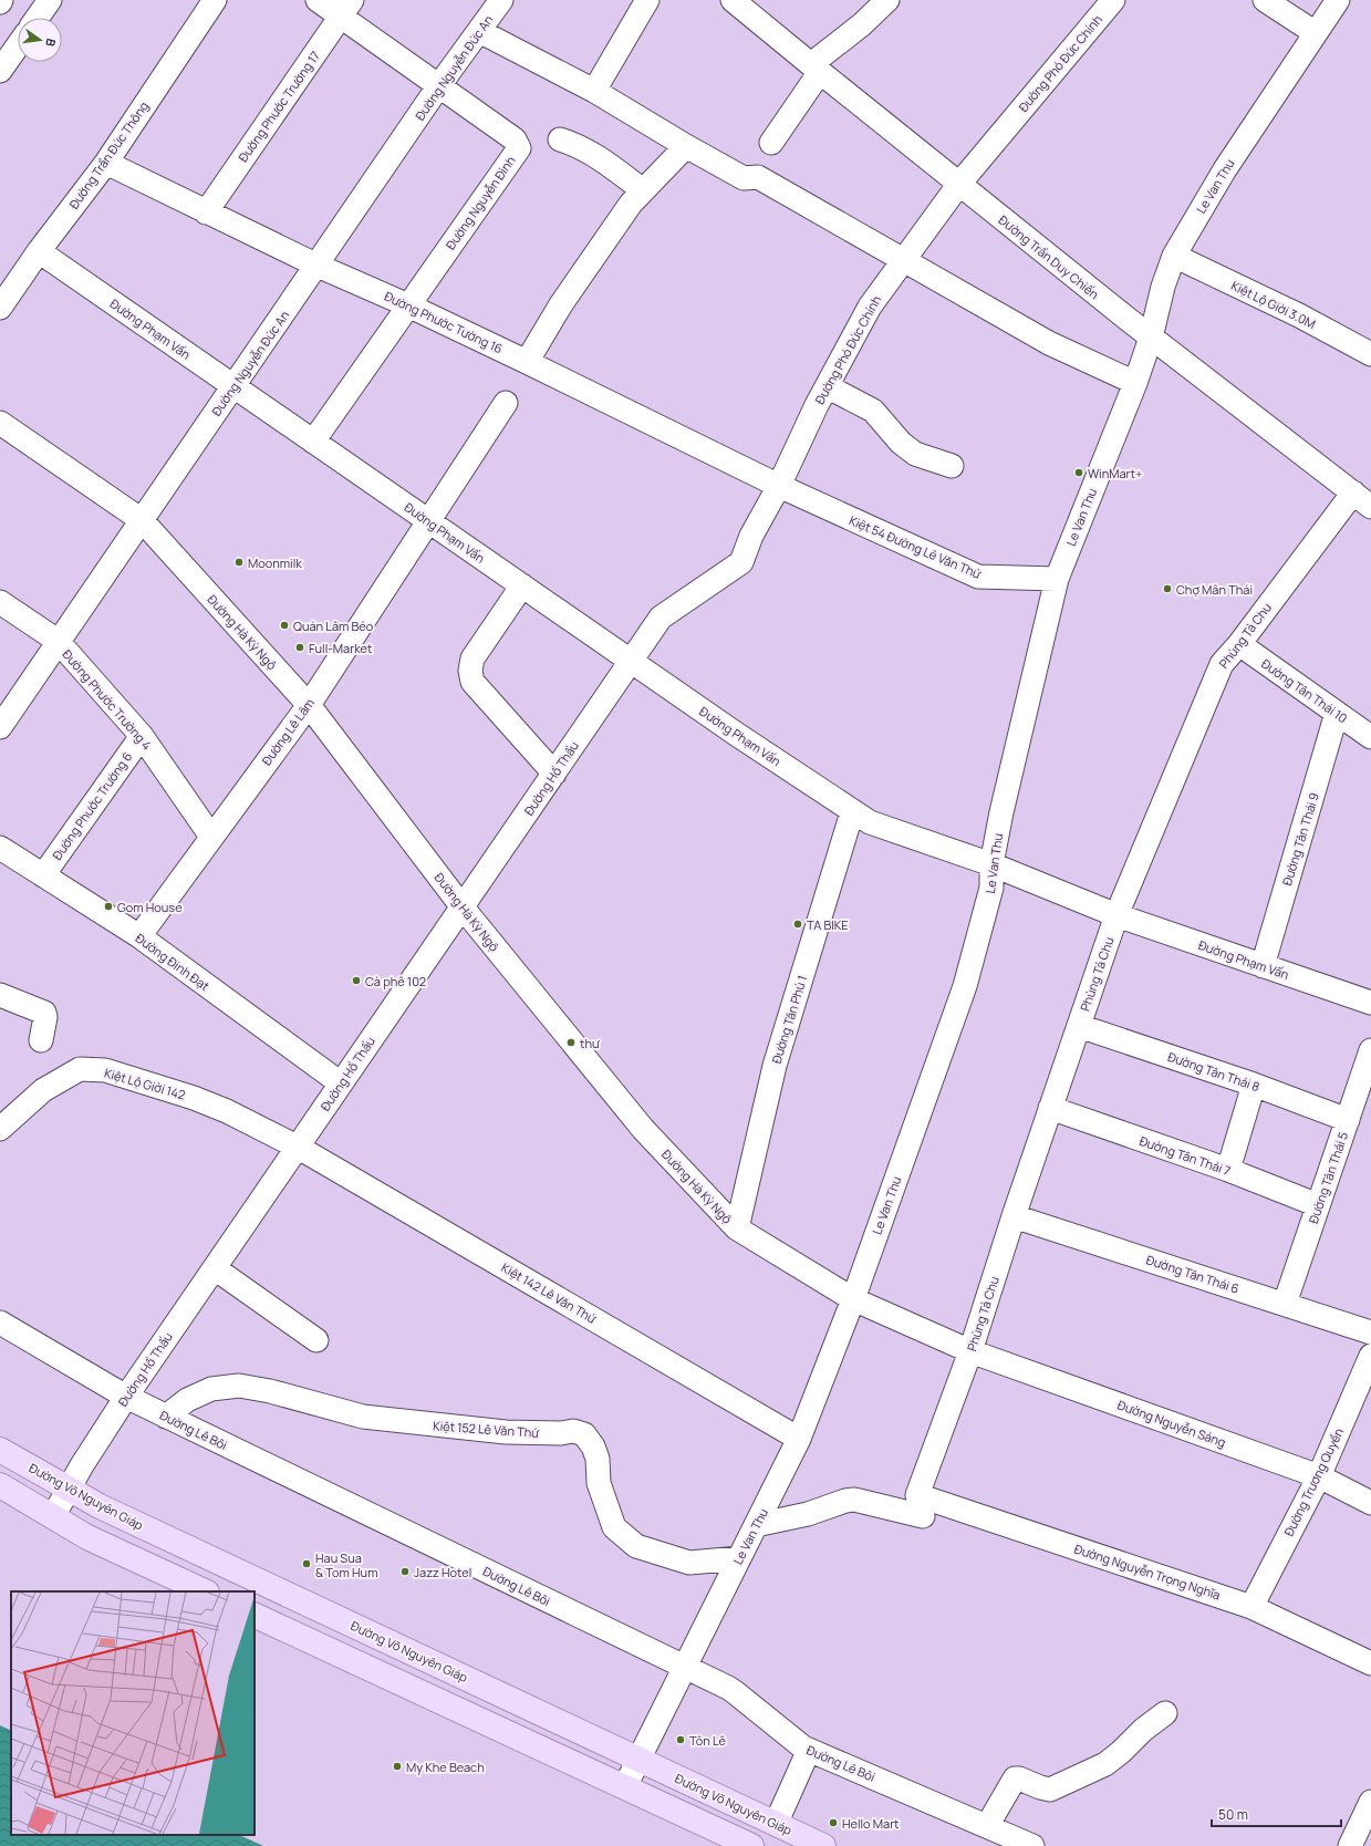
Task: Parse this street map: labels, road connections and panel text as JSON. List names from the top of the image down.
{
  "streets": {
    "main road": ["Đường Võ Nguyên Giáp"],
    "street": [
      "Đường Phó Đức Chính",
      "Đường Nguyễn Đức An",
      "Đường Phước Trường 17",
      "Đường Trần Đức Thông",
      "Le Van Thu",
      "Đường Nguyễn Đình",
      "Đường Trần Duy Chiến",
      "Kiệt Lộ Giời 3.0M",
      "Đường Phước Tường 16",
      "Đường Phạm Vấn",
      "Kiệt 54 Đường Lê Văn Thứ",
      "Đường Hà Kỳ Ngộ",
      "Phùng Tả Chu",
      "Đường Tân Thái 10",
      "Đường Phước Trường 4",
      "Đường Lê Lâm",
      "Đường Hồ Thấu",
      "Đường Phước Trường 6",
      "Đường Tân Thái 9",
      "Đường Đinh Đạt",
      "Đường Tân Phú 1",
      "Đường Tân Thái 8",
      "Kiệt Lộ Giời 142",
      "Đường Tân Thái 7",
      "Đường Tân Thái 5",
      "Đường Tân Thái 6",
      "Kiệt 142 Lê Văn Thứ",
      "Đường Nguyễn Sáng",
      "Kiệt 152 Lê Văn Thứ",
      "Đường Lê Bôi",
      "Đường Trương Quyền",
      "Đường Nguyễn Trọng Nghĩa"
    ]
  },
  "crossings": [
    ["Đường Phó Đức Chính", "Đường Trần Duy Chiến"],
    ["Đường Phó Đức Chính", "Đường Phước Tường 16"],
    ["Đường Phó Đức Chính", "Đường Phạm Vấn"],
    ["Đường Phó Đức Chính", "Kiệt 54 Đường Lê Văn Thứ"],
    ["Đường Phó Đức Chính", "Đường Hồ Thấu"],
    ["Đường Nguyễn Đức An", "Đường Nguyễn Đình"],
    ["Đường Nguyễn Đức An", "Đường Phước Tường 16"],
    ["Đường Nguyễn Đức An", "Đường Phạm Vấn"],
    ["Đường Nguyễn Đức An", "Đường Hà Kỳ Ngộ"],
    ["Đường Nguyễn Đức An", "Đường Phước Trường 4"],
    ["Đường Phước Trường 17", "Đường Nguyễn Đình"],
    ["Đường Phước Trường 17", "Đường Phước Tường 16"],
    ["Đường Trần Đức Thông", "Đường Phước Tường 16"],
    ["Đường Trần Đức Thông", "Đường Phạm Vấn"],
    ["Le Van Thu", "Đường Trần Duy Chiến"],
    ["Le Van Thu", "Kiệt Lộ Giời 3.0M"],
    ["Le Van Thu", "Đường Phạm Vấn"],
    ["Le Van Thu", "Kiệt 54 Đường Lê Văn Thứ"],
    ["Le Van Thu", "Đường Hà Kỳ Ngộ"],
    ["Le Van Thu", "Kiệt 142 Lê Văn Thứ"],
    ["Le Van Thu", "Kiệt 152 Lê Văn Thứ"],
    ["Le Van Thu", "Đường Lê Bôi"],
    ["Le Van Thu", "Đường Võ Nguyên Giáp"],
    ["Le Van Thu", "Đường Nguyễn Trọng Nghĩa"],
    ["Đường Nguyễn Đình", "Đường Phước Tường 16"],
    ["Đường Nguyễn Đình", "Đường Phạm Vấn"],
    ["Đường Trần Duy Chiến", "Phùng Tả Chu"],
    ["Đường Phước Tường 16", "Kiệt 54 Đường Lê Văn Thứ"],
    ["Đường Phạm Vấn", "Phùng Tả Chu"],
    ["Đường Phạm Vấn", "Đường Lê Lâm"],
    ["Đường Phạm Vấn", "Đường Hồ Thấu"],
    ["Đường Phạm Vấn", "Đường Tân Thái 9"],
    ["Đường Phạm Vấn", "Đường Tân Phú 1"],
    ["Đường Hà Kỳ Ngộ", "Phùng Tả Chu"],
    ["Đường Hà Kỳ Ngộ", "Đường Lê Lâm"],
    ["Đường Hà Kỳ Ngộ", "Đường Hồ Thấu"],
    ["Đường Hà Kỳ Ngộ", "Đường Tân Phú 1"],
    ["Đường Hà Kỳ Ngộ", "Đường Nguyễn Sáng"],
    ["Phùng Tả Chu", "Đường Tân Thái 10"],
    ["Phùng Tả Chu", "Đường Tân Thái 8"],
    ["Phùng Tả Chu", "Đường Tân Thái 7"],
    ["Phùng Tả Chu", "Đường Tân Thái 6"],
    ["Phùng Tả Chu", "Đường Nguyễn Sáng"],
    ["Phùng Tả Chu", "Đường Nguyễn Trọng Nghĩa"],
    ["Đường Tân Thái 10", "Đường Tân Thái 9"],
    ["Đường Phước Trường 4", "Đường Lê Lâm"],
    ["Đường Phước Trường 4", "Đường Phước Trường 6"],
    ["Đường Lê Lâm", "Đường Đinh Đạt"],
    ["Đường Hồ Thấu", "Đường Đinh Đạt"],
    ["Đường Hồ Thấu", "Kiệt Lộ Giời 142"],
    ["Đường Hồ Thấu", "Kiệt 142 Lê Văn Thứ"],
    ["Đường Hồ Thấu", "Đường Lê Bôi"],
    ["Đường Hồ Thấu", "Đường Võ Nguyên Giáp"],
    ["Đường Phước Trường 6", "Đường Đinh Đạt"],
    ["Đường Tân Thái 8", "Đường Tân Thái 5"],
    ["Kiệt Lộ Giời 142", "Kiệt 142 Lê Văn Thứ"],
    ["Đường Tân Thái 7", "Đường Tân Thái 5"],
    ["Đường Tân Thái 5", "Đường Tân Thái 6"],
    ["Đường Nguyễn Sáng", "Đường Trương Quyền"],
    ["Kiệt 152 Lê Văn Thứ", "Đường Lê Bôi"],
    ["Đường Trương Quyền", "Đường Nguyễn Trọng Nghĩa"]
  ],
  "places": [
    "WinMart+",
    "Moonmilk",
    "Chợ Mân Thái",
    "Quán Lâm Béo",
    "Full-Market",
    "Gom House",
    "TA BIKE",
    "Cà phê 102",
    "thư",
    "Hau Sua & Tom Hum",
    "Jazz Hotel",
    "Tôn Lê",
    "My Khe Beach",
    "Hello Mart"
  ],
  "scale_bar": "50 m",
  "north": "right"
}
